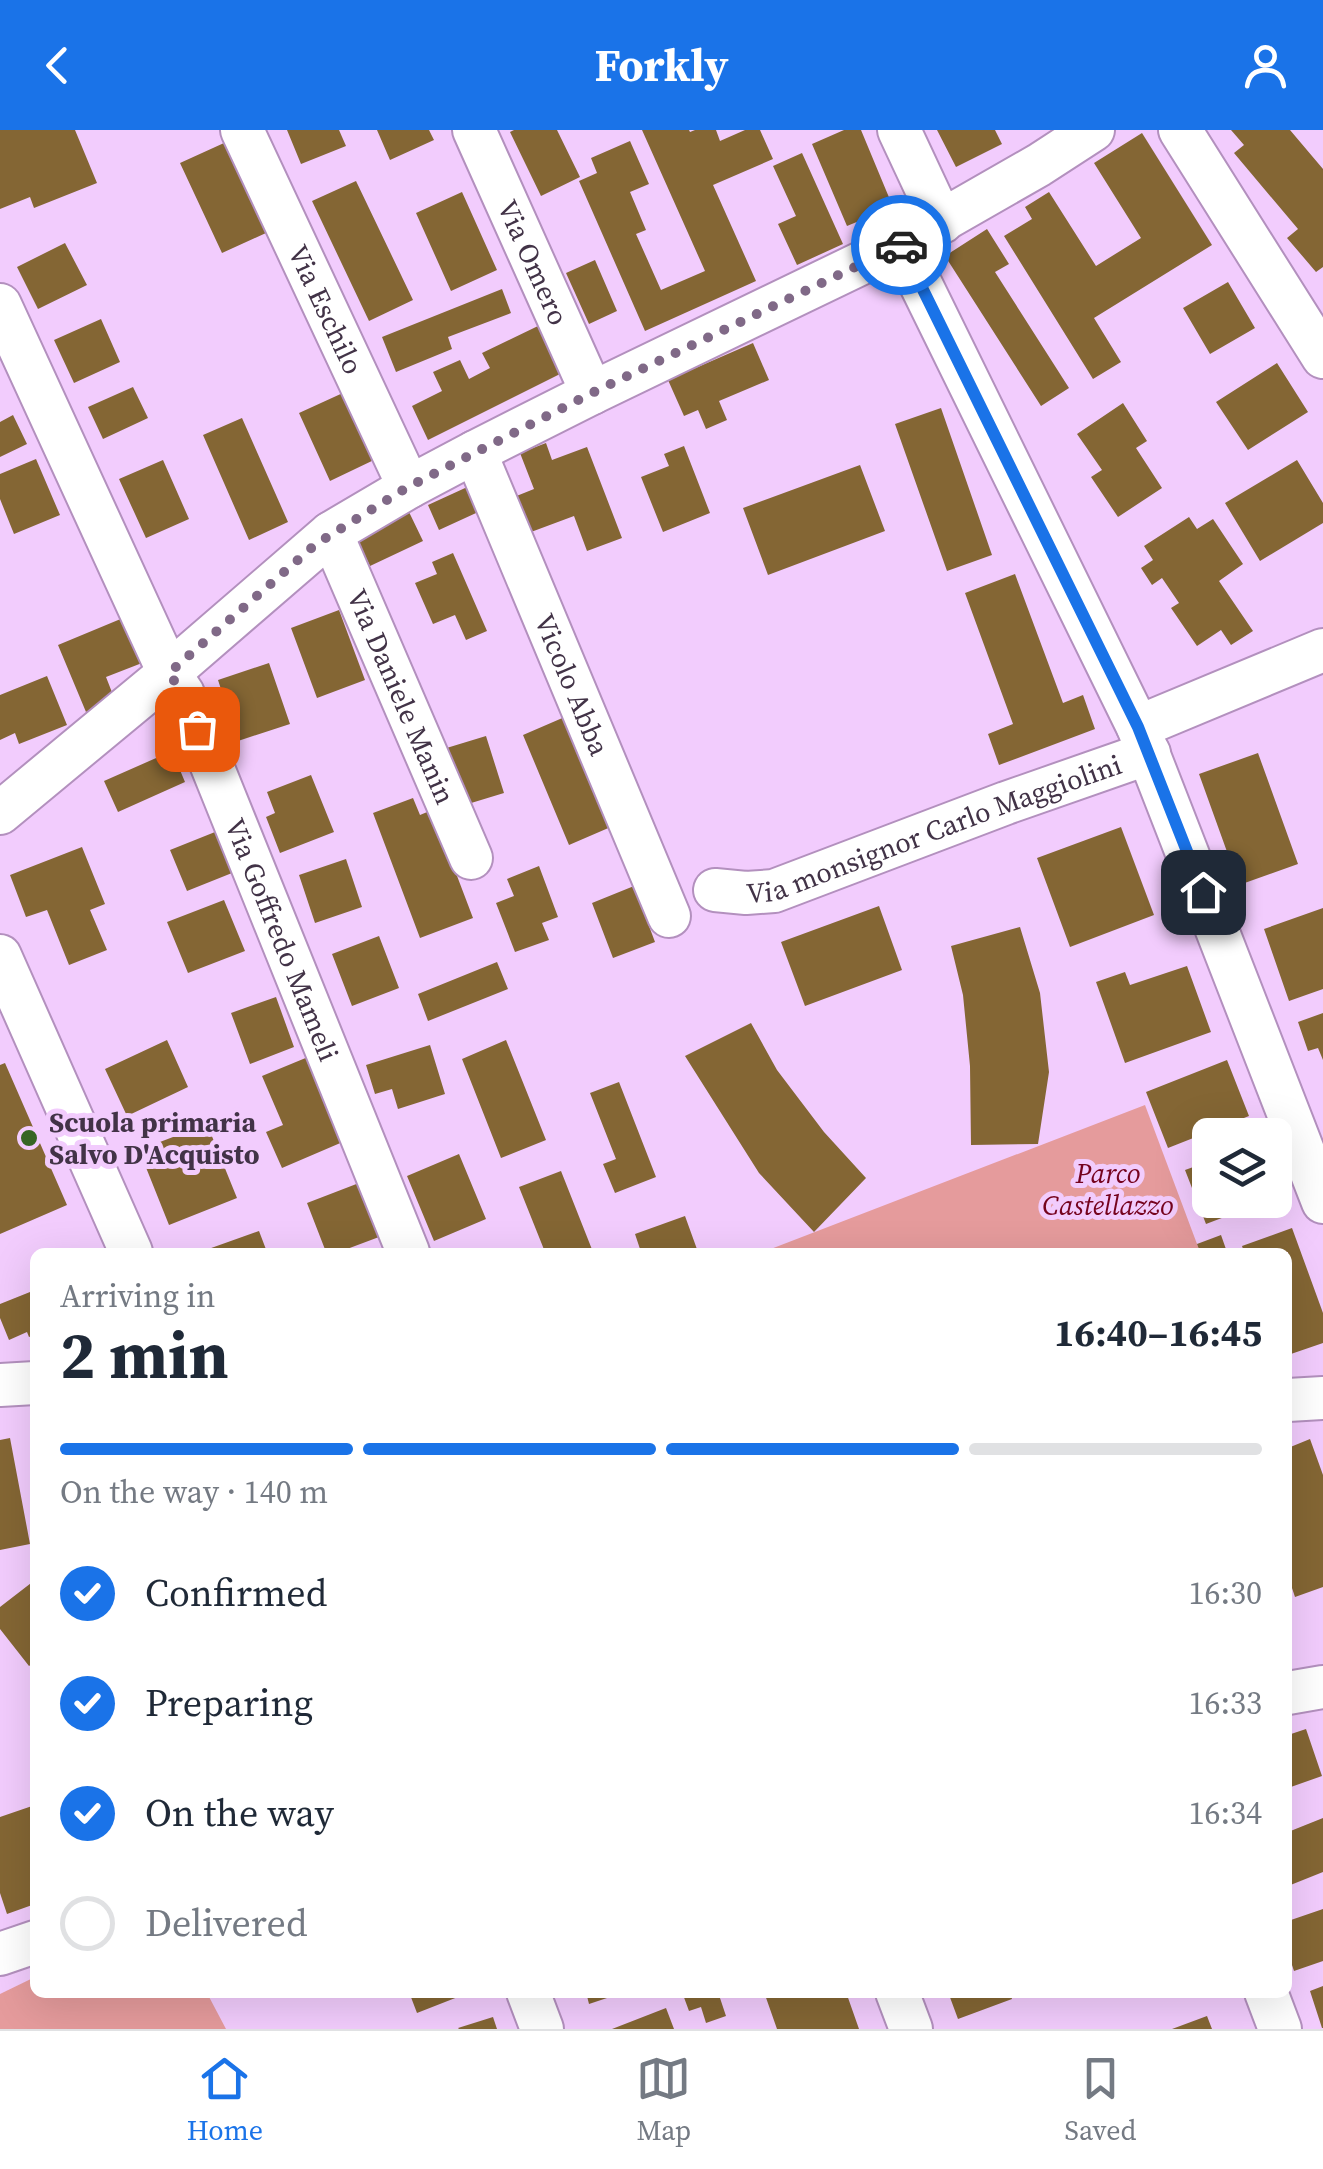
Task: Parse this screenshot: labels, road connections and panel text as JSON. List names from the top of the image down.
{
  "streets": {
    "street": [
      "Via Omero",
      "Via Eschilo",
      "Vicolo Abba",
      "Via Daniele Manin",
      "Via monsignor Carlo Maggiolini",
      "Via Goffredo Mameli"
    ]
  },
  "parks": ["Parco Castellazzo"],
  "places": ["Scuola primaria Salvo D'Acquisto"],
  "page": {
    "header": "Forkly",
    "heading": ["2 min", "Arriving in", "16:40–16:45"],
    "bar": "On the way · 140 m",
    "list": [
      ["Confirmed", "16:30"],
      ["Preparing", "16:33"],
      ["On the way", "16:34"],
      "Delivered"
    ],
    "tabs": ["Home", "Map", "Saved"]
  }
}
